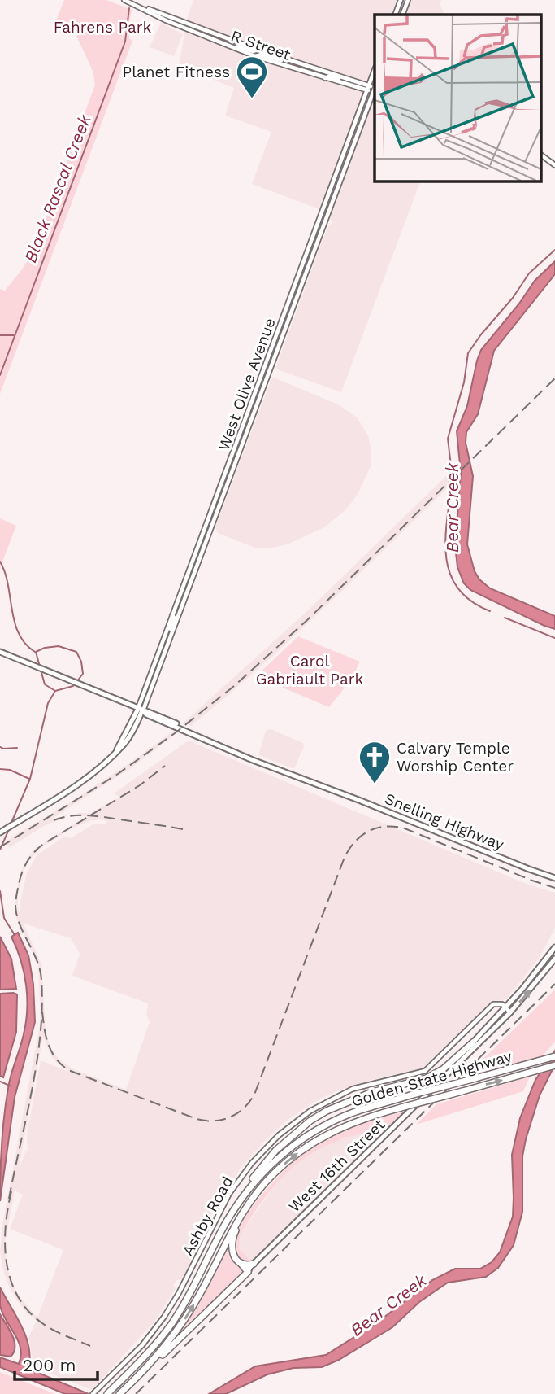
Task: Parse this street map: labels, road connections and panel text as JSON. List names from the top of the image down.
{
  "streets": {
    "highway": ["Golden State Highway"],
    "main road": [
      "R Street",
      "West Olive Avenue",
      "Snelling Highway",
      "West 16th Street",
      "Ashby Road"
    ]
  },
  "crossings": [
    ["R Street", "West Olive Avenue"],
    ["West Olive Avenue", "Snelling Highway"],
    ["West 16th Street", "Ashby Road"]
  ],
  "water": ["Black Rascal Creek", "Bear Creek"],
  "parks": ["Fahrens Park", "Carol Gabriault Park"],
  "places": {
    "sports": ["Planet Fitness"],
    "church": ["Calvary Temple Worship Center"]
  },
  "scale_bar": "200 m"
}
